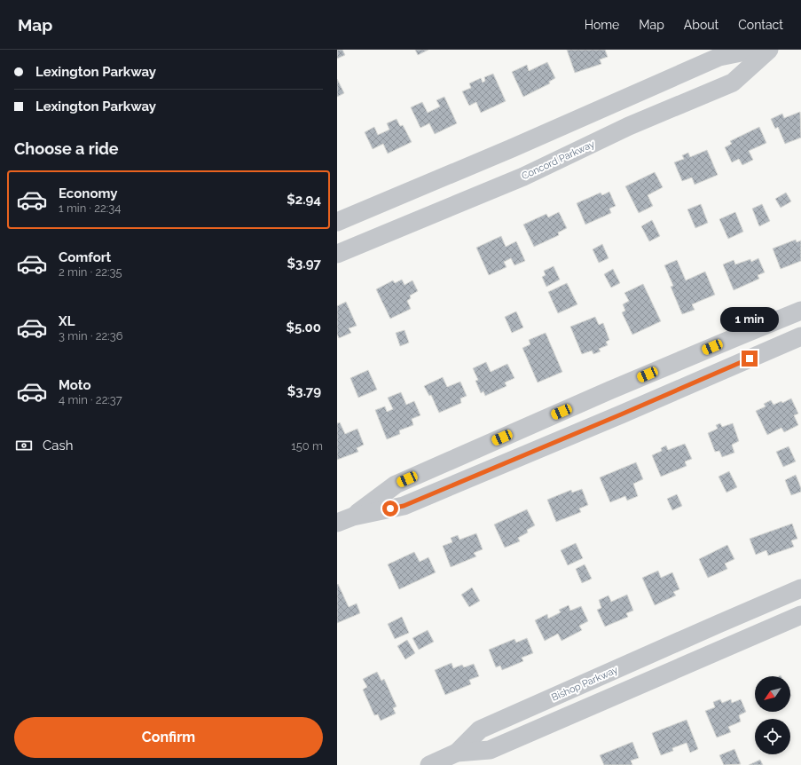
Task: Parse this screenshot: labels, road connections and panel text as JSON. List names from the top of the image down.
{
  "streets": {
    "street": ["Concord Parkway", "Bishop Parkway"]
  },
  "north": "bottom left",
  "page": {
    "header": "Map",
    "nav": [
      "Home",
      "Map",
      "About",
      "Contact"
    ],
    "banner": ["Lexington Parkway", "Lexington Parkway"],
    "heading": "Choose a ride",
    "list": [
      {
        "name": "Economy",
        "note": "1 min · 22:34",
        "value": "$2.94"
      },
      {
        "name": "Comfort",
        "note": "2 min · 22:35",
        "value": "$3.97"
      },
      {
        "name": "XL",
        "note": "3 min · 22:36",
        "value": "$5.00"
      },
      {
        "name": "Moto",
        "note": "4 min · 22:37",
        "value": "$3.79"
      }
    ],
    "bubble": "1 min",
    "pay": ["Cash", "150 m"],
    "buttons": "Confirm"
  }
}
